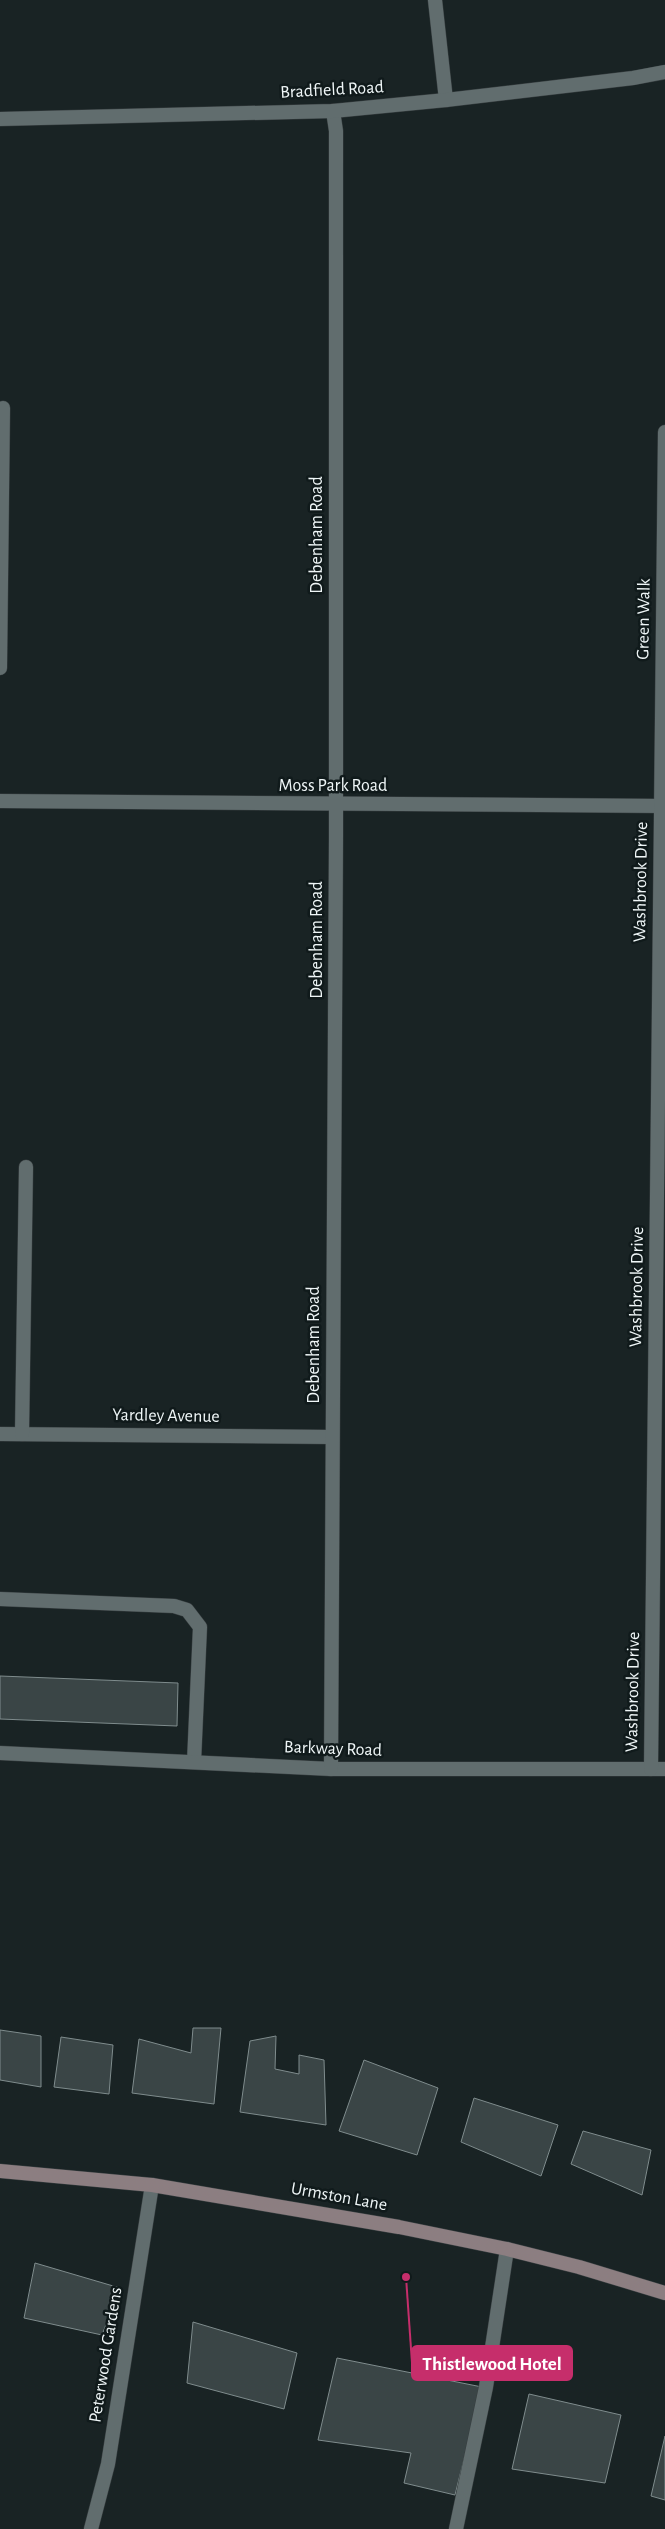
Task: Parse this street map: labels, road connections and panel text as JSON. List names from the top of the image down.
{
  "streets": {
    "main road": ["Urmston Lane"],
    "street": [
      "Bradfield Road",
      "Debenham Road",
      "Green Walk",
      "Moss Park Road",
      "Washbrook Drive",
      "Yardley Avenue",
      "Barkway Road",
      "Peterwood Gardens"
    ]
  },
  "crossings": [
    ["Bradfield Road", "Debenham Road"],
    ["Debenham Road", "Moss Park Road"],
    ["Debenham Road", "Yardley Avenue"],
    ["Debenham Road", "Barkway Road"],
    ["Green Walk", "Moss Park Road"],
    ["Green Walk", "Washbrook Drive"],
    ["Moss Park Road", "Washbrook Drive"],
    ["Washbrook Drive", "Barkway Road"],
    ["Urmston Lane", "Peterwood Gardens"]
  ],
  "places": ["Thistlewood Hotel"]
}
